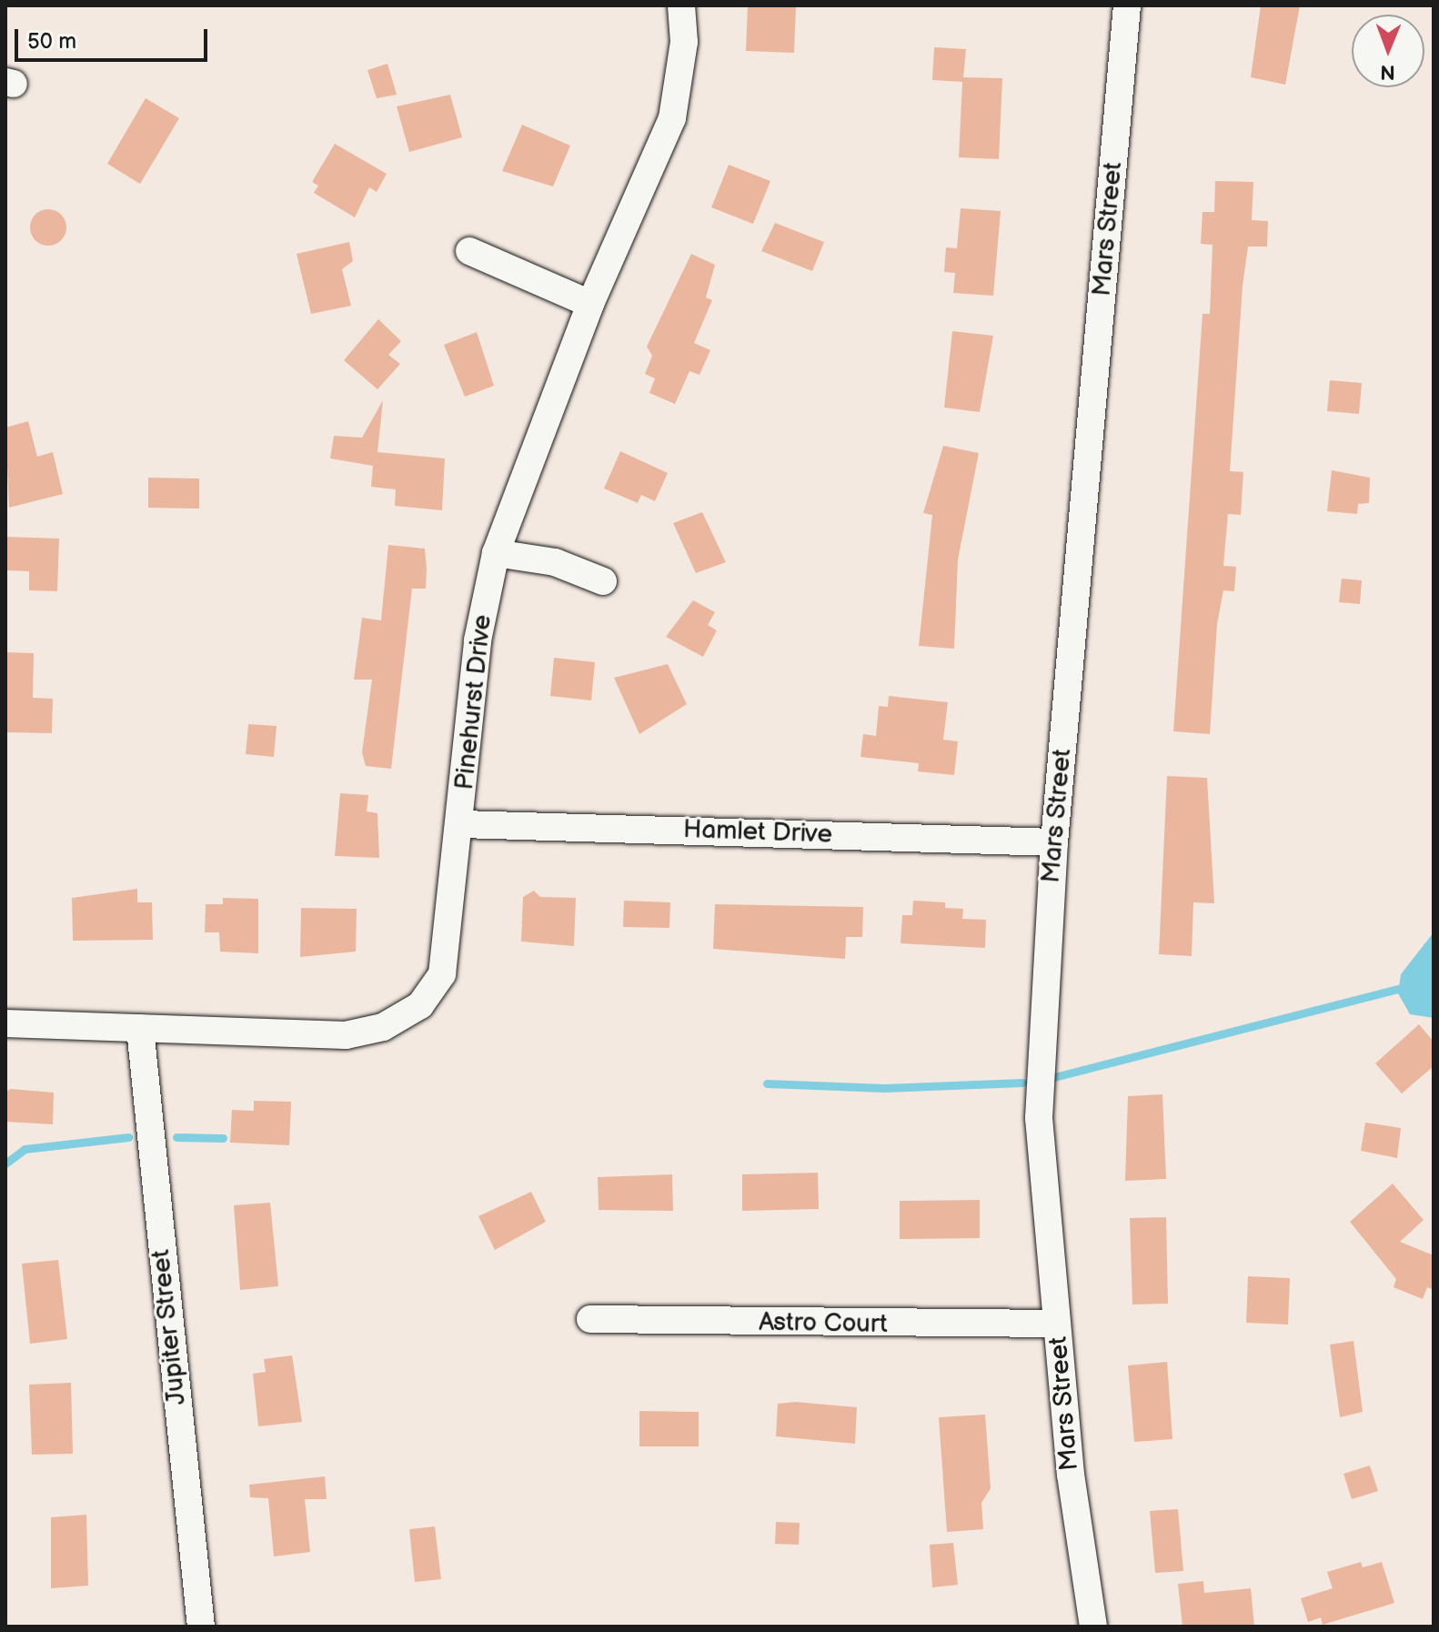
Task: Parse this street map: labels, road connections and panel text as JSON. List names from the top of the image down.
{
  "streets": {
    "street": [
      "Mars Street",
      "Pinehurst Drive",
      "Hamlet Drive",
      "Astro Court",
      "Jupiter Street"
    ]
  },
  "crossings": [
    ["Mars Street", "Hamlet Drive"],
    ["Mars Street", "Astro Court"],
    ["Pinehurst Drive", "Hamlet Drive"],
    ["Pinehurst Drive", "Jupiter Street"]
  ],
  "scale_bar": "50 m",
  "north": "bottom"
}
